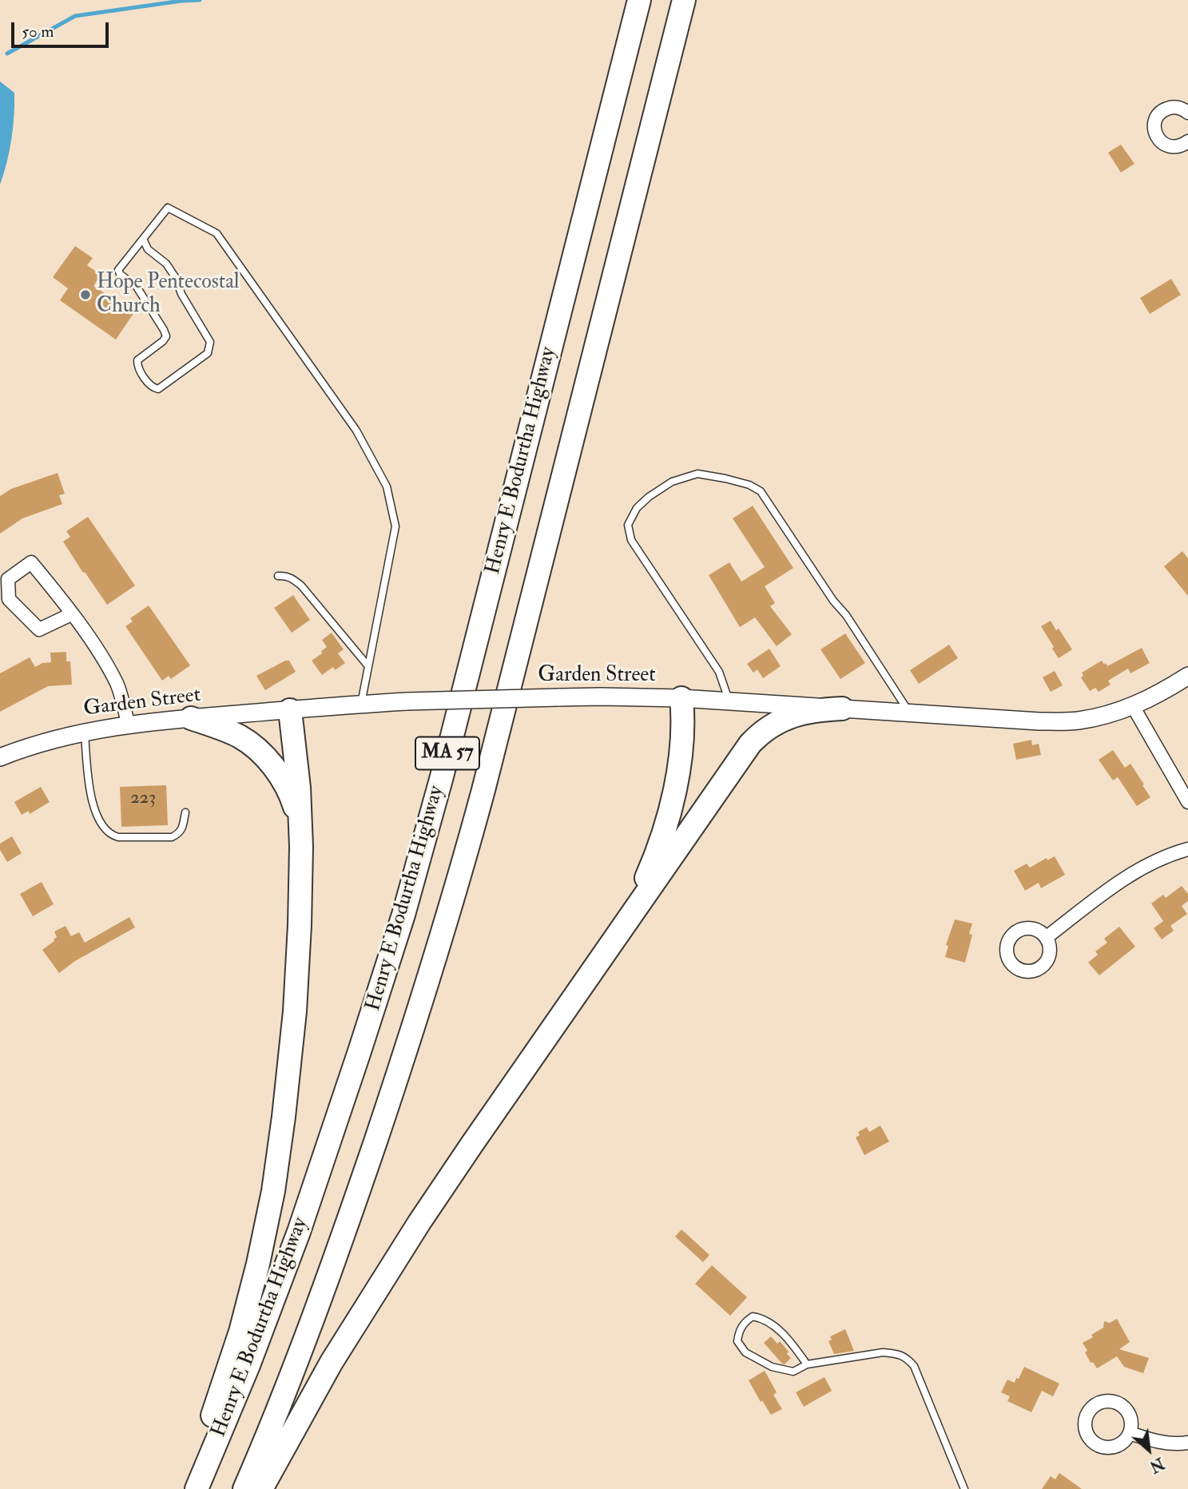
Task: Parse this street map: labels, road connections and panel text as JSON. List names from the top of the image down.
{
  "streets": {
    "highway": ["Henry E Bodurtha Highway", "MA 57"],
    "street": ["Garden Street"]
  },
  "places": ["Hope Pentecostal Church"],
  "house_numbers": ["223"],
  "scale_bar": "50 m",
  "north": "bottom right"
}
